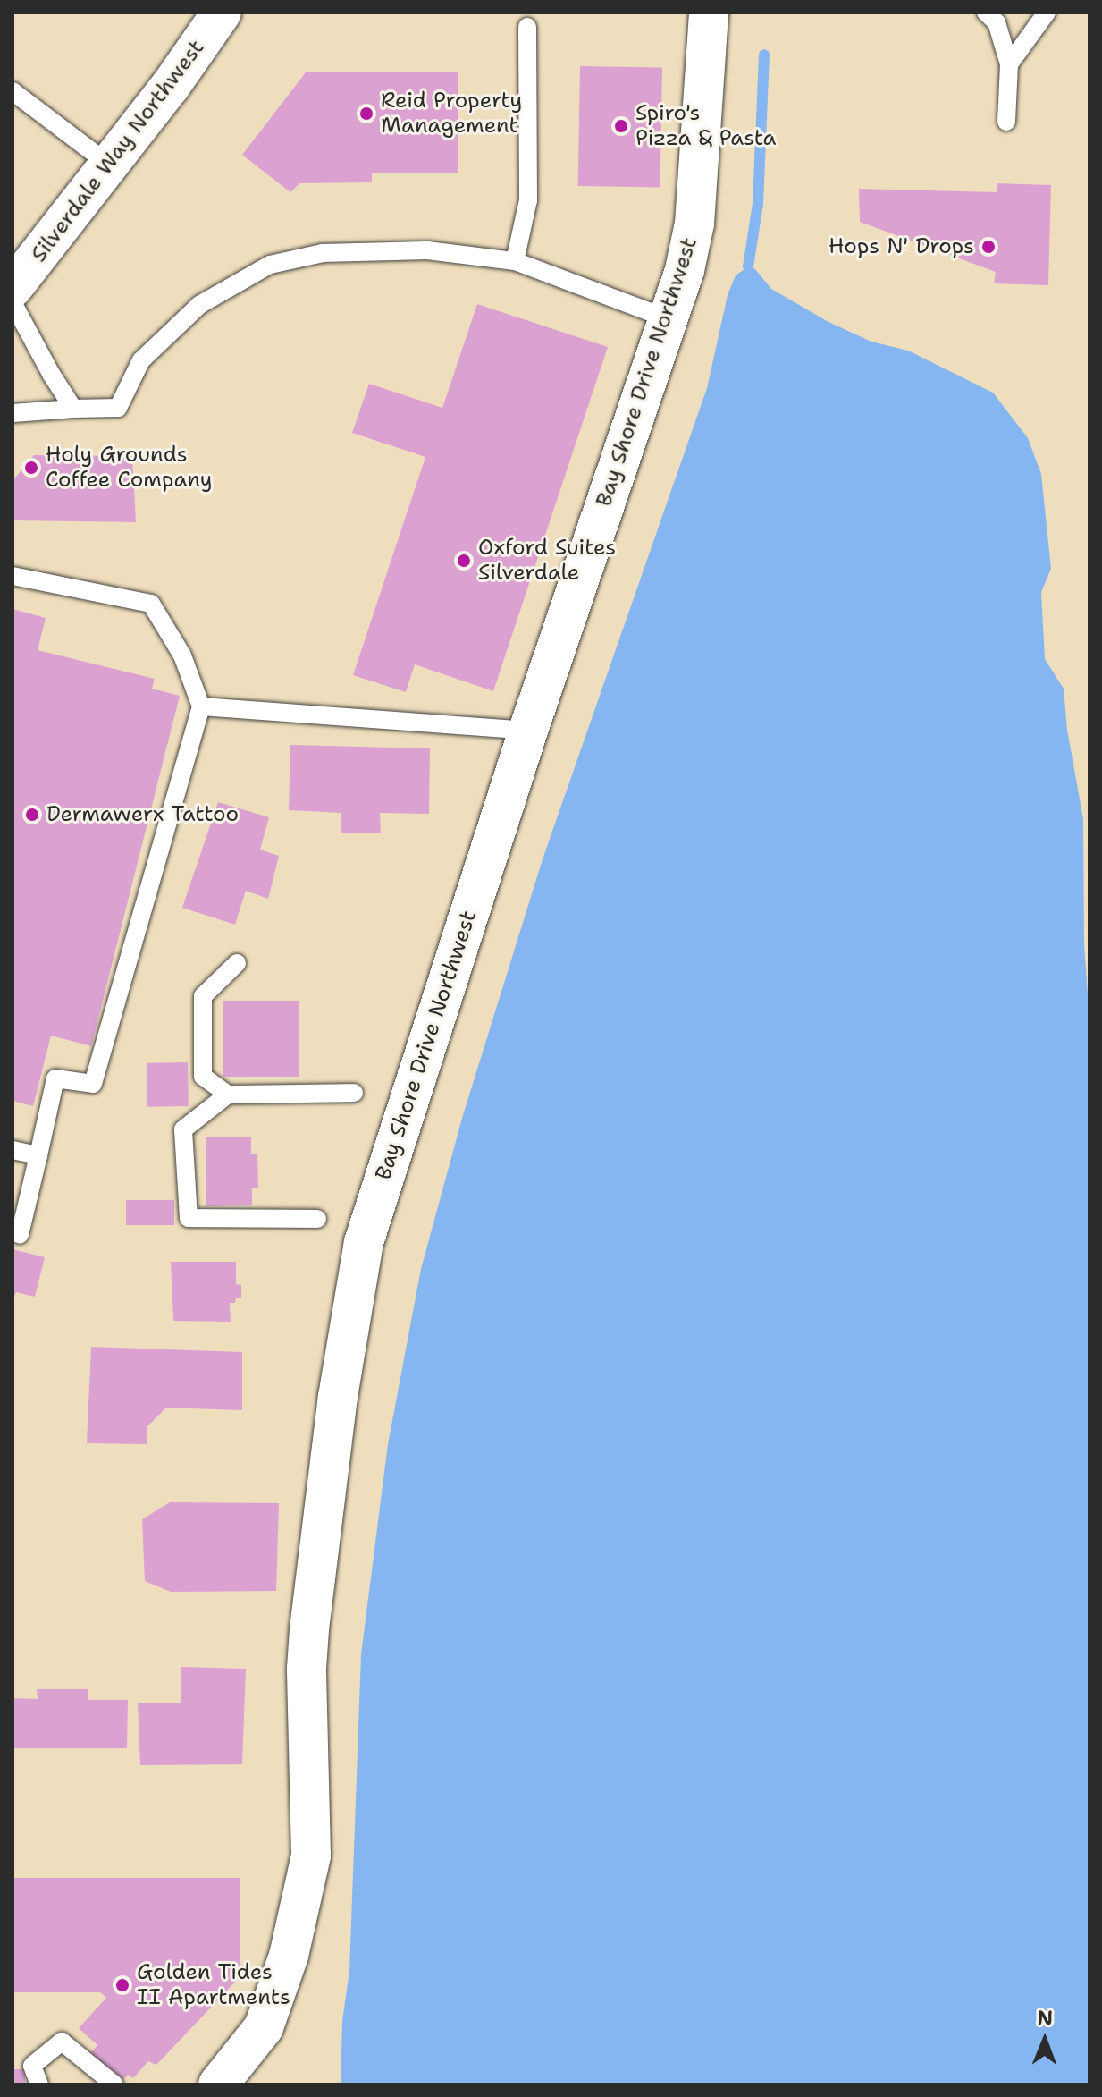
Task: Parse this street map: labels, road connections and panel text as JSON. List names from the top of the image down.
{
  "streets": {
    "street": ["Silverdale Way Northwest", "Bay Shore Drive Northwest"]
  },
  "places": [
    "Reid Property Management",
    "Spiro's Pizza & Pasta",
    "Hops N' Drops",
    "Holy Grounds Coffee Company",
    "Oxford Suites Silverdale",
    "Dermawerx Tattoo",
    "Golden Tides II Apartments"
  ],
  "north": "top"
}
